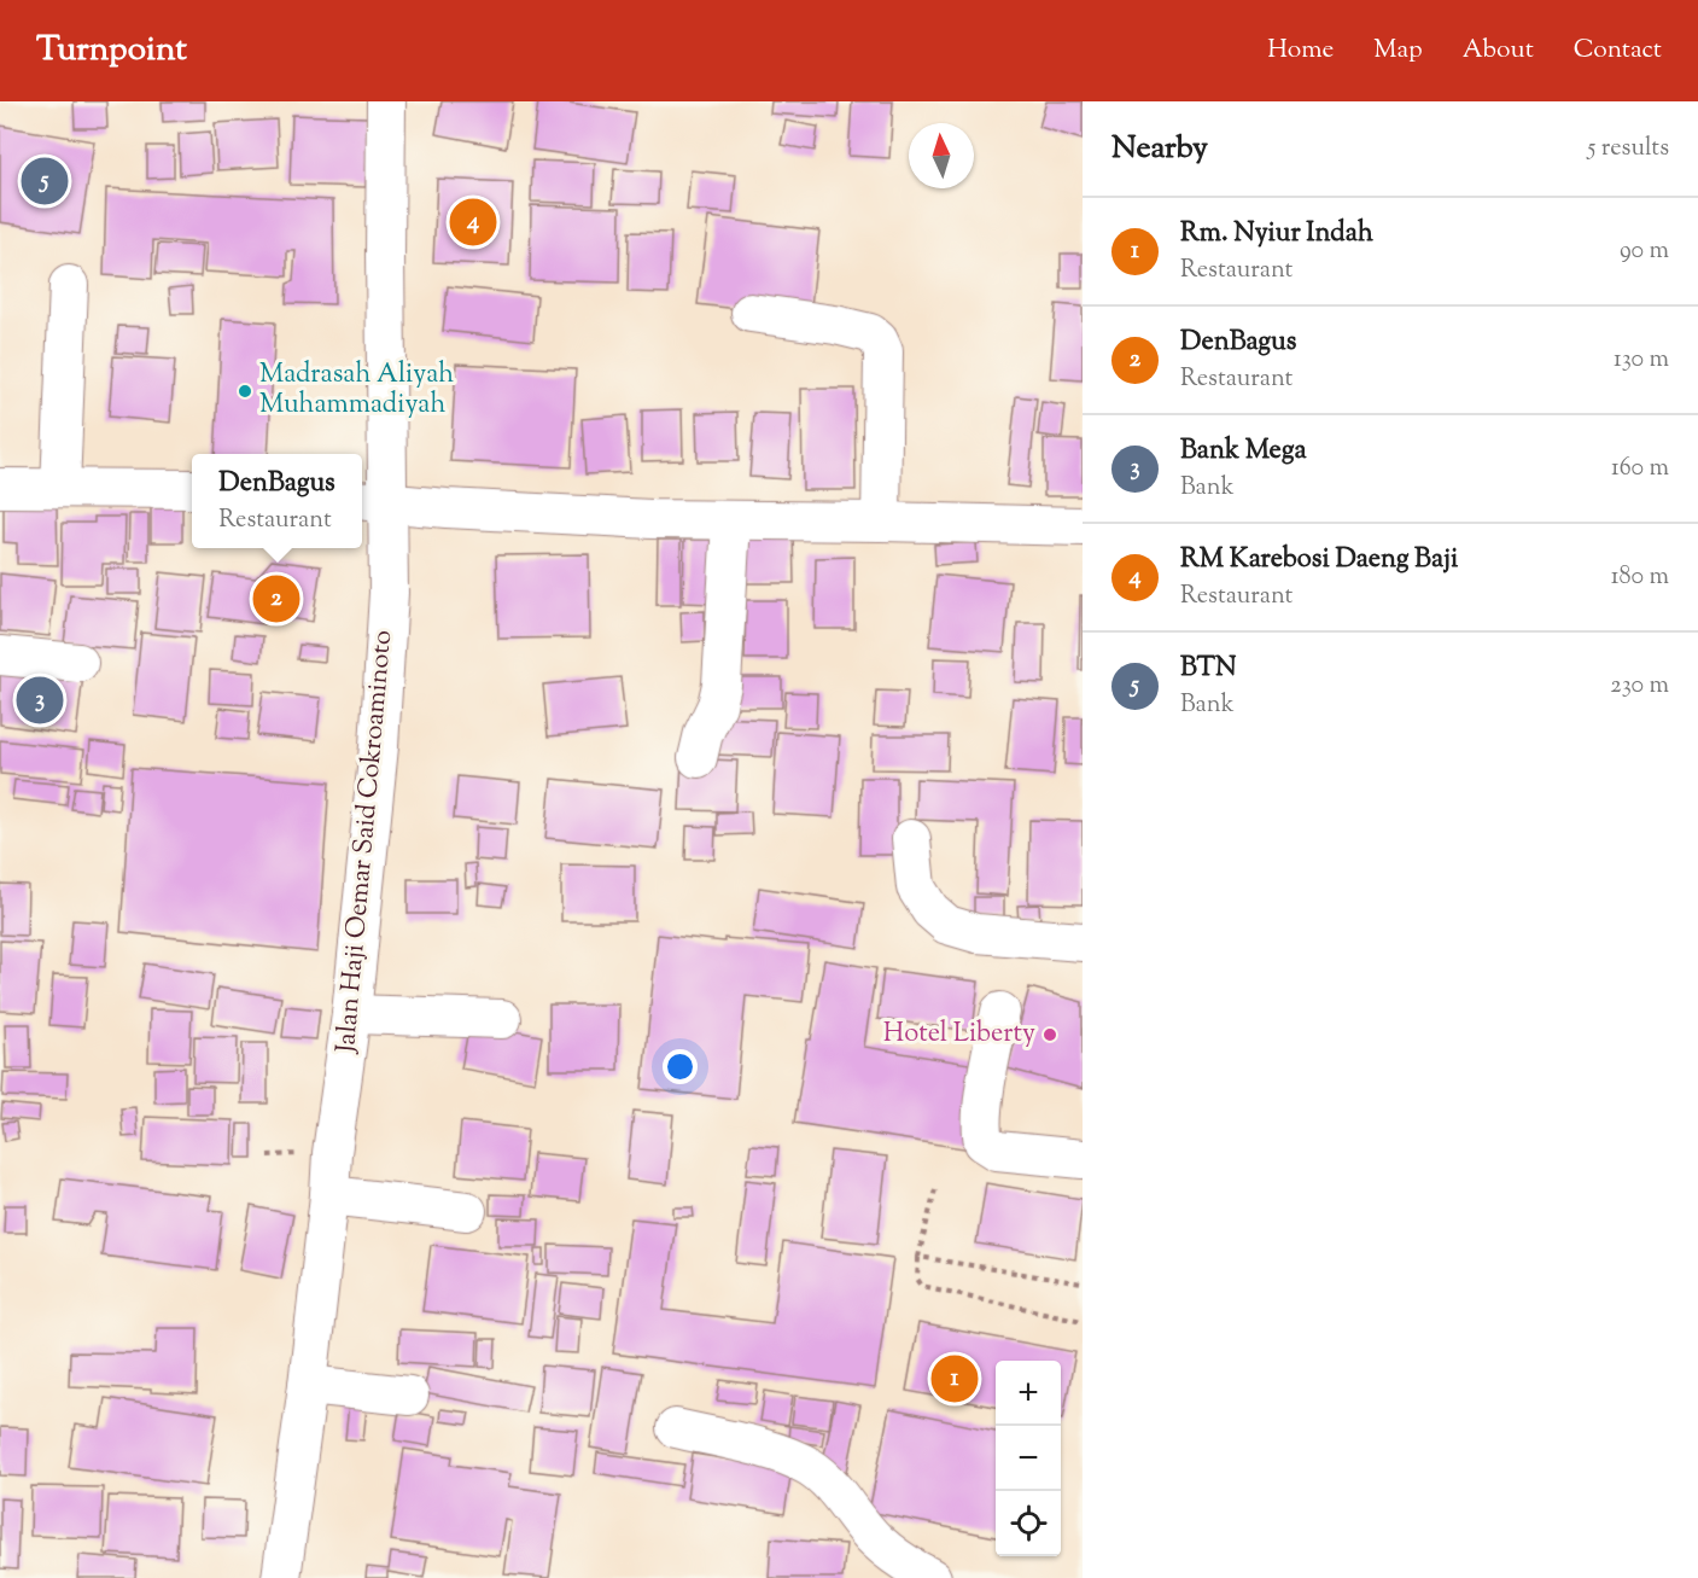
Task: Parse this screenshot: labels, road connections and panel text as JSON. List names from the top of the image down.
{
  "streets": {
    "street": ["Jalan Haji Oemar Said Cokroaminoto"]
  },
  "places": ["Madrasah Aliyah Muhammadiyah", "Hotel Liberty"],
  "north": "top",
  "page": {
    "header": "Turnpoint",
    "nav": [
      "Home",
      "Map",
      "About",
      "Contact"
    ],
    "heading": ["Nearby", "5 results"],
    "pins": [
      "5",
      "4",
      "2",
      "3",
      "1"
    ],
    "list": [
      {
        "mark": "1",
        "name": "Rm. Nyiur Indah",
        "note": "Restaurant",
        "value": "90 m"
      },
      {
        "mark": "2",
        "name": "DenBagus",
        "note": "Restaurant",
        "value": "130 m"
      },
      {
        "mark": "3",
        "name": "Bank Mega",
        "note": "Bank",
        "value": "160 m"
      },
      {
        "mark": "4",
        "name": "RM Karebosi Daeng Baji",
        "note": "Restaurant",
        "value": "180 m"
      },
      {
        "mark": "5",
        "name": "BTN",
        "note": "Bank",
        "value": "230 m"
      }
    ],
    "popup": ["DenBagus", "Restaurant"],
    "map_buttons": ["+", "−"]
  }
}
